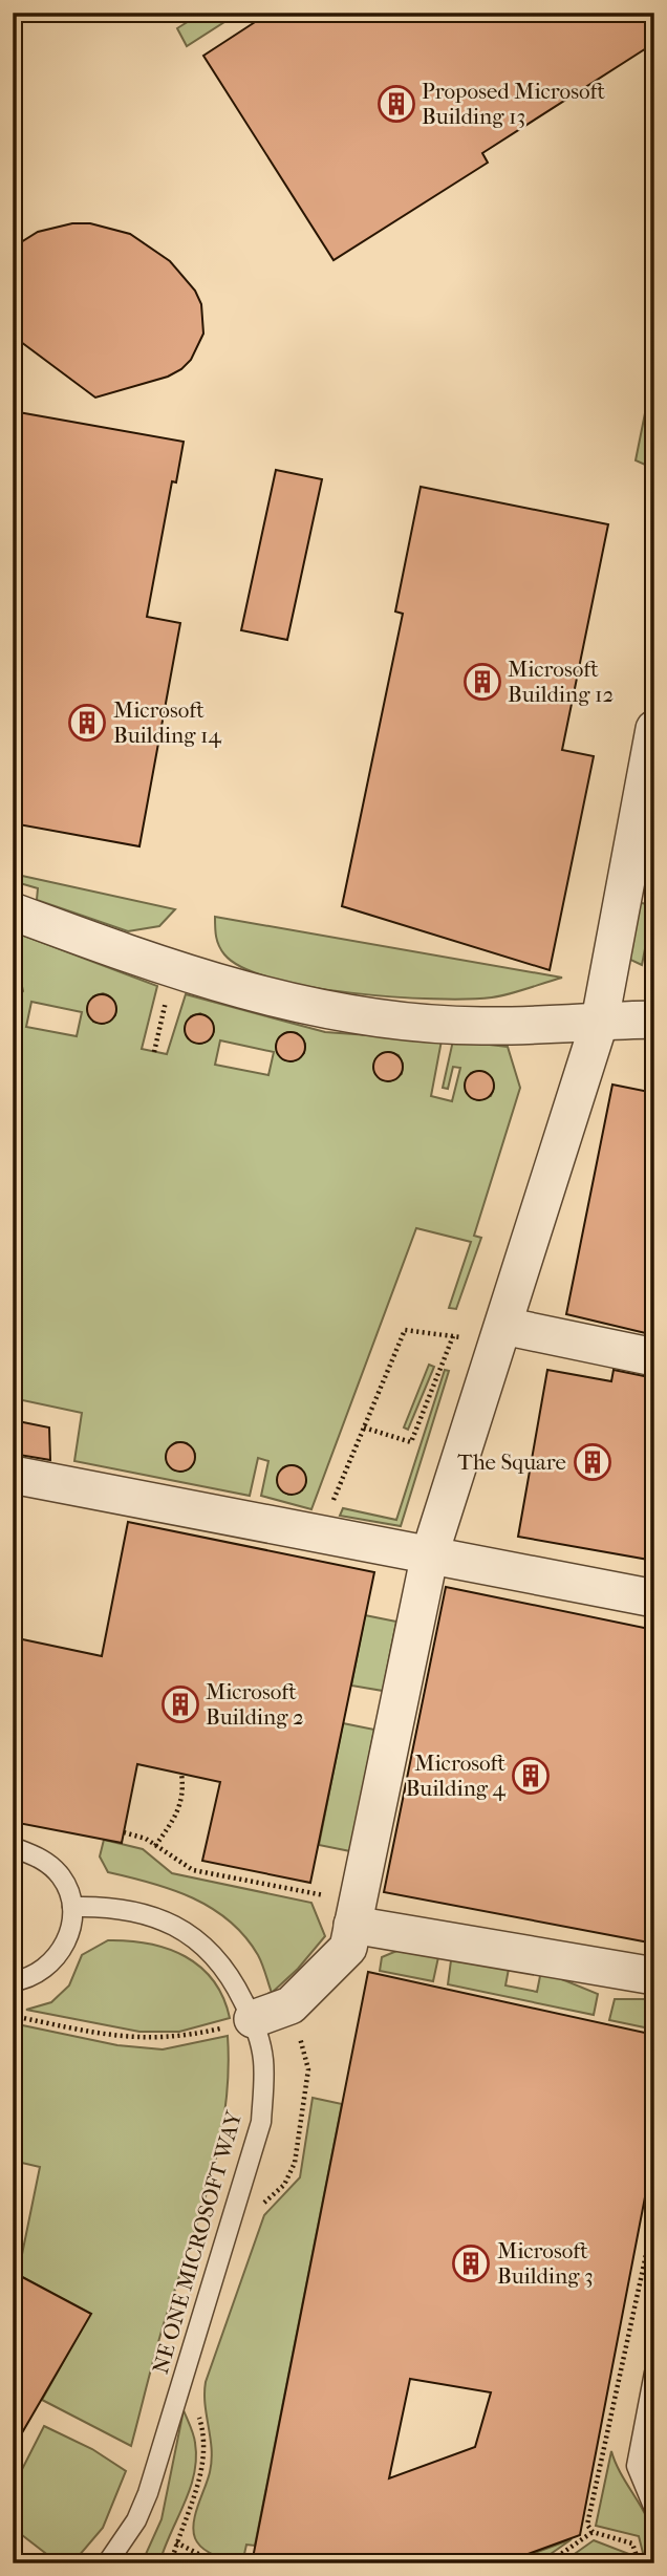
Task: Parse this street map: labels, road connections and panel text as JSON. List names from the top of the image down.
{
  "streets": {
    "lane": ["NE ONE MICROSOFT WAY"]
  },
  "places": {
    "building": [
      "Proposed Microsoft Building 13",
      "Microsoft Building 12",
      "Microsoft Building 14",
      "The Square",
      "Microsoft Building 2",
      "Microsoft Building 4",
      "Microsoft Building 3"
    ]
  }
}
